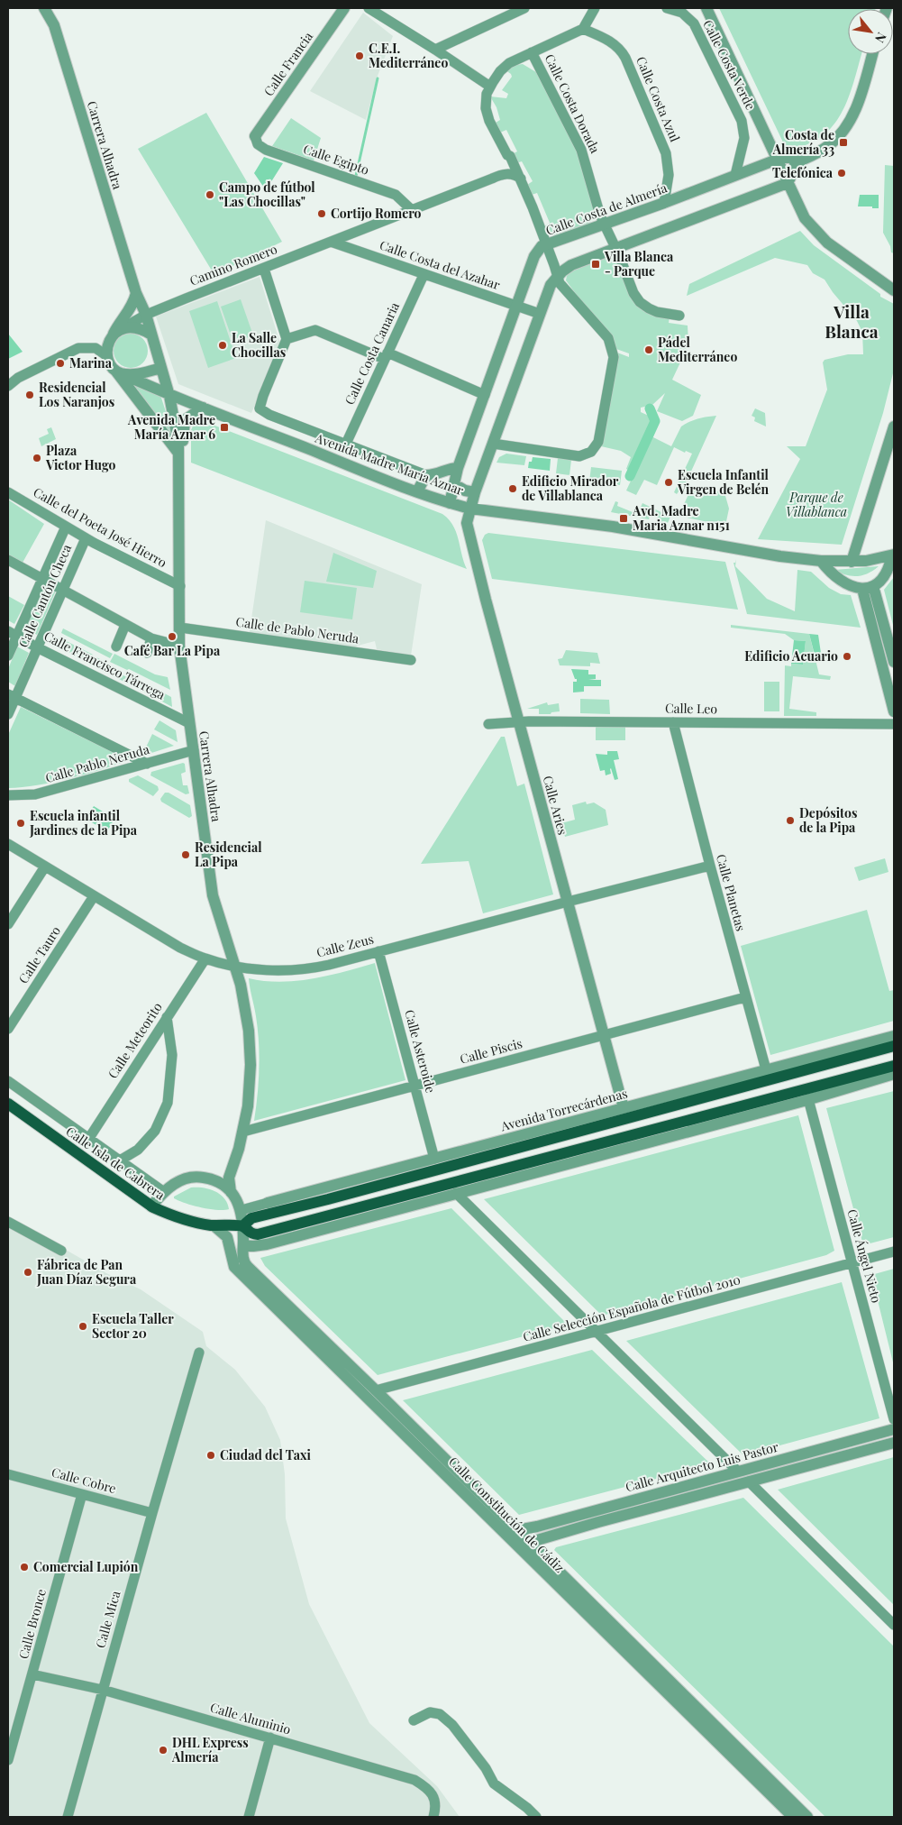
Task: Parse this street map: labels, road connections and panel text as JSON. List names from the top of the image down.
{
  "streets": {
    "main road": ["Avenida Torrecárdenas", "Calle Isla de Cabrera"],
    "street": [
      "Calle Francia",
      "Calle Costa Verde",
      "Calle Costa Azul",
      "Calle Costa Dorada",
      "Carrera Alhadra",
      "Calle Egipto",
      "Calle Costa de Almería",
      "Camino Romero",
      "Calle Costa del Azahar",
      "Calle Costa Canaria",
      "Avenida Madre María Aznar",
      "Calle del Poeta José Hierro",
      "Calle Cantón Checa",
      "Calle de Pablo Neruda",
      "Calle Francisco Tárrega",
      "Calle Leo",
      "Calle Pablo Neruda",
      "Calle Aries",
      "Calle Planetas",
      "Calle Zeus",
      "Calle Tauro",
      "Calle Meteorito",
      "Calle Asteroide",
      "Calle Piscis",
      "Calle Ángel Nieto",
      "Calle Selección Española de Fútbol 2010",
      "Calle Arquitecto Luis Pastor",
      "Calle Cobre",
      "Calle Constitución de Cádiz",
      "Calle Mica",
      "Calle Bronce",
      "Calle Aluminio"
    ]
  },
  "crossings": [
    ["Calle Francia", "Calle Egipto"],
    ["Calle Costa Verde", "Calle Costa de Almería"],
    ["Calle Costa Azul", "Calle Costa de Almería"],
    ["Calle Costa Dorada", "Calle Costa de Almería"],
    ["Carrera Alhadra", "Camino Romero"],
    ["Carrera Alhadra", "Avenida Madre María Aznar"],
    ["Carrera Alhadra", "Calle del Poeta José Hierro"],
    ["Carrera Alhadra", "Calle de Pablo Neruda"],
    ["Carrera Alhadra", "Calle Francisco Tárrega"],
    ["Carrera Alhadra", "Calle Pablo Neruda"],
    ["Carrera Alhadra", "Calle Zeus"],
    ["Carrera Alhadra", "Calle Piscis"],
    ["Calle Egipto", "Camino Romero"],
    ["Calle Costa de Almería", "Calle Costa del Azahar"],
    ["Calle Costa de Almería", "Avenida Madre María Aznar"],
    ["Camino Romero", "Calle Costa del Azahar"],
    ["Camino Romero", "Avenida Madre María Aznar"],
    ["Calle Costa del Azahar", "Calle Costa Canaria"],
    ["Calle Costa Canaria", "Avenida Madre María Aznar"],
    ["Avenida Madre María Aznar", "Calle Aries"],
    ["Calle del Poeta José Hierro", "Calle Cantón Checa"],
    ["Calle Cantón Checa", "Calle Francisco Tárrega"],
    ["Calle Leo", "Calle Aries"],
    ["Calle Leo", "Calle Planetas"],
    ["Calle Aries", "Calle Zeus"],
    ["Calle Aries", "Calle Piscis"],
    ["Calle Aries", "Avenida Torrecárdenas"],
    ["Calle Planetas", "Calle Zeus"],
    ["Calle Planetas", "Calle Piscis"],
    ["Calle Planetas", "Avenida Torrecárdenas"],
    ["Calle Zeus", "Calle Tauro"],
    ["Calle Zeus", "Calle Meteorito"],
    ["Calle Zeus", "Calle Asteroide"],
    ["Calle Meteorito", "Calle Isla de Cabrera"],
    ["Calle Asteroide", "Calle Piscis"],
    ["Calle Asteroide", "Avenida Torrecárdenas"],
    ["Avenida Torrecárdenas", "Calle Isla de Cabrera"],
    ["Avenida Torrecárdenas", "Calle Constitución de Cádiz"],
    ["Calle Isla de Cabrera", "Calle Constitución de Cádiz"],
    ["Calle Ángel Nieto", "Calle Selección Española de Fútbol 2010"],
    ["Calle Selección Española de Fútbol 2010", "Calle Constitución de Cádiz"],
    ["Calle Arquitecto Luis Pastor", "Calle Constitución de Cádiz"],
    ["Calle Cobre", "Calle Mica"],
    ["Calle Cobre", "Calle Bronce"],
    ["Calle Mica", "Calle Aluminio"],
    ["Calle Bronce", "Calle Aluminio"]
  ],
  "districts": ["Villa Blanca"],
  "parks": ["Parque de Villablanca"],
  "places": {
    "other": [
      "C.E.I. Mediterráneo",
      "Telefónica",
      "Campo de fútbol \"Las Chocillas\"",
      "Cortijo Romero",
      "La Salle Chocillas",
      "Pádel Mediterráneo",
      "Marina",
      "Residencial Los Naranjos",
      "Plaza Victor Hugo",
      "Escuela Infantil Virgen de Belén",
      "Edificio Mirador de Villablanca",
      "Café Bar La Pipa",
      "Edificio Acuario",
      "Depósitos de la Pipa",
      "Escuela infantil Jardines de la Pipa",
      "Residencial La Pipa",
      "Fábrica de Pan Juan Díaz Segura",
      "Escuela Taller Sector 20",
      "Ciudad del Taxi",
      "Comercial Lupión",
      "DHL Express Almería"
    ],
    "transit": [
      "Costa de Almería 33",
      "Villa Blanca - Parque",
      "Avenida Madre María Aznar 6",
      "Avd. Madre Maria Aznar n151"
    ]
  },
  "north": "bottom right"
}
